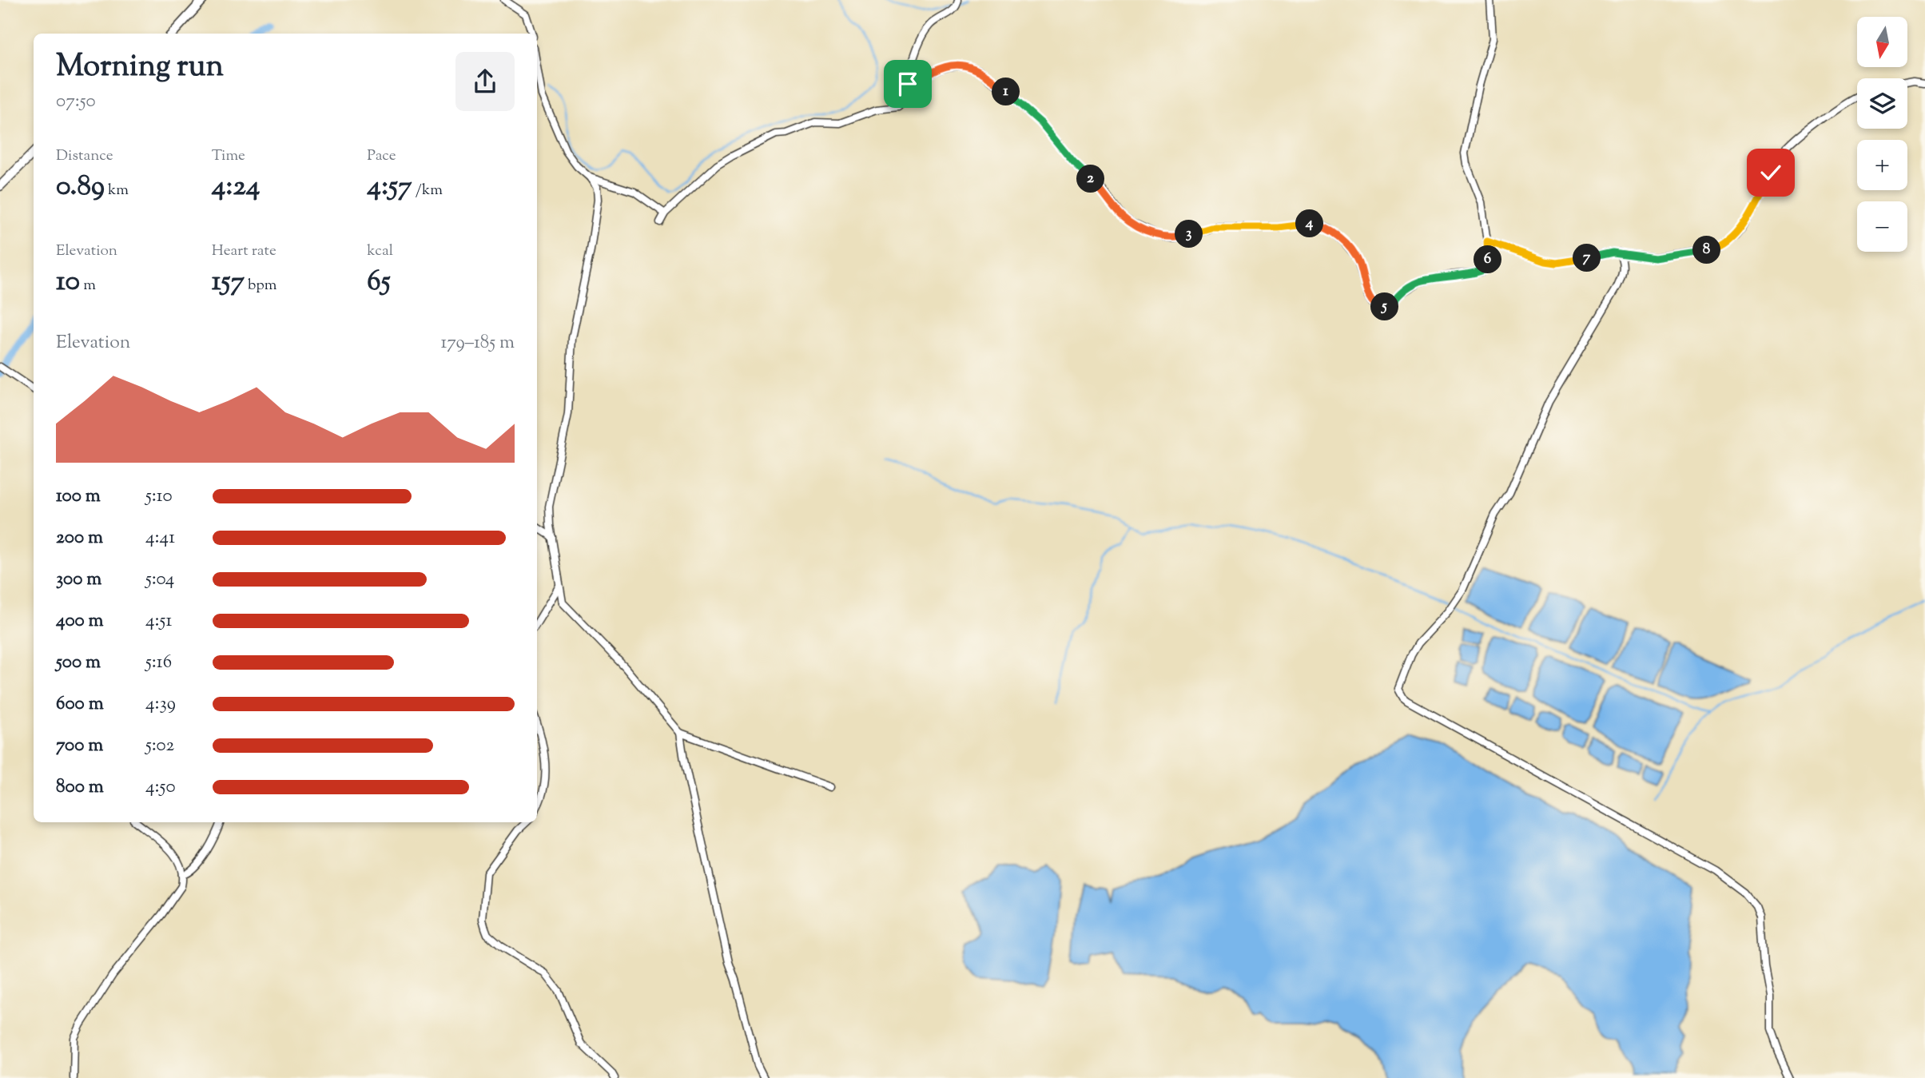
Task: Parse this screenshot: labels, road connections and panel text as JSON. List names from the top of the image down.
{
  "north": "bottom",
  "page": {
    "map_buttons": ["+", "−"],
    "heading": ["Morning run", "07:50"],
    "pins": [
      "1",
      "2",
      "4",
      "3",
      "8",
      "7",
      "6",
      "5"
    ],
    "stats": [
      ["Distance", "0.89 km"],
      ["Time", "4:24"],
      ["Pace", "4:57 /km"],
      ["Elevation", "10 m"],
      ["Heart rate", "157 bpm"],
      ["kcal", "65"]
    ],
    "chart": ["Elevation", "179–185 m"],
    "list": [
      {
        "name": "100 m",
        "note": "5:10"
      },
      {
        "name": "200 m",
        "note": "4:41"
      },
      {
        "name": "300 m",
        "note": "5:04"
      },
      {
        "name": "400 m",
        "note": "4:51"
      },
      {
        "name": "500 m",
        "note": "5:16"
      },
      {
        "name": "600 m",
        "note": "4:39"
      },
      {
        "name": "700 m",
        "note": "5:02"
      },
      {
        "name": "800 m",
        "note": "4:50"
      }
    ]
  }
}
